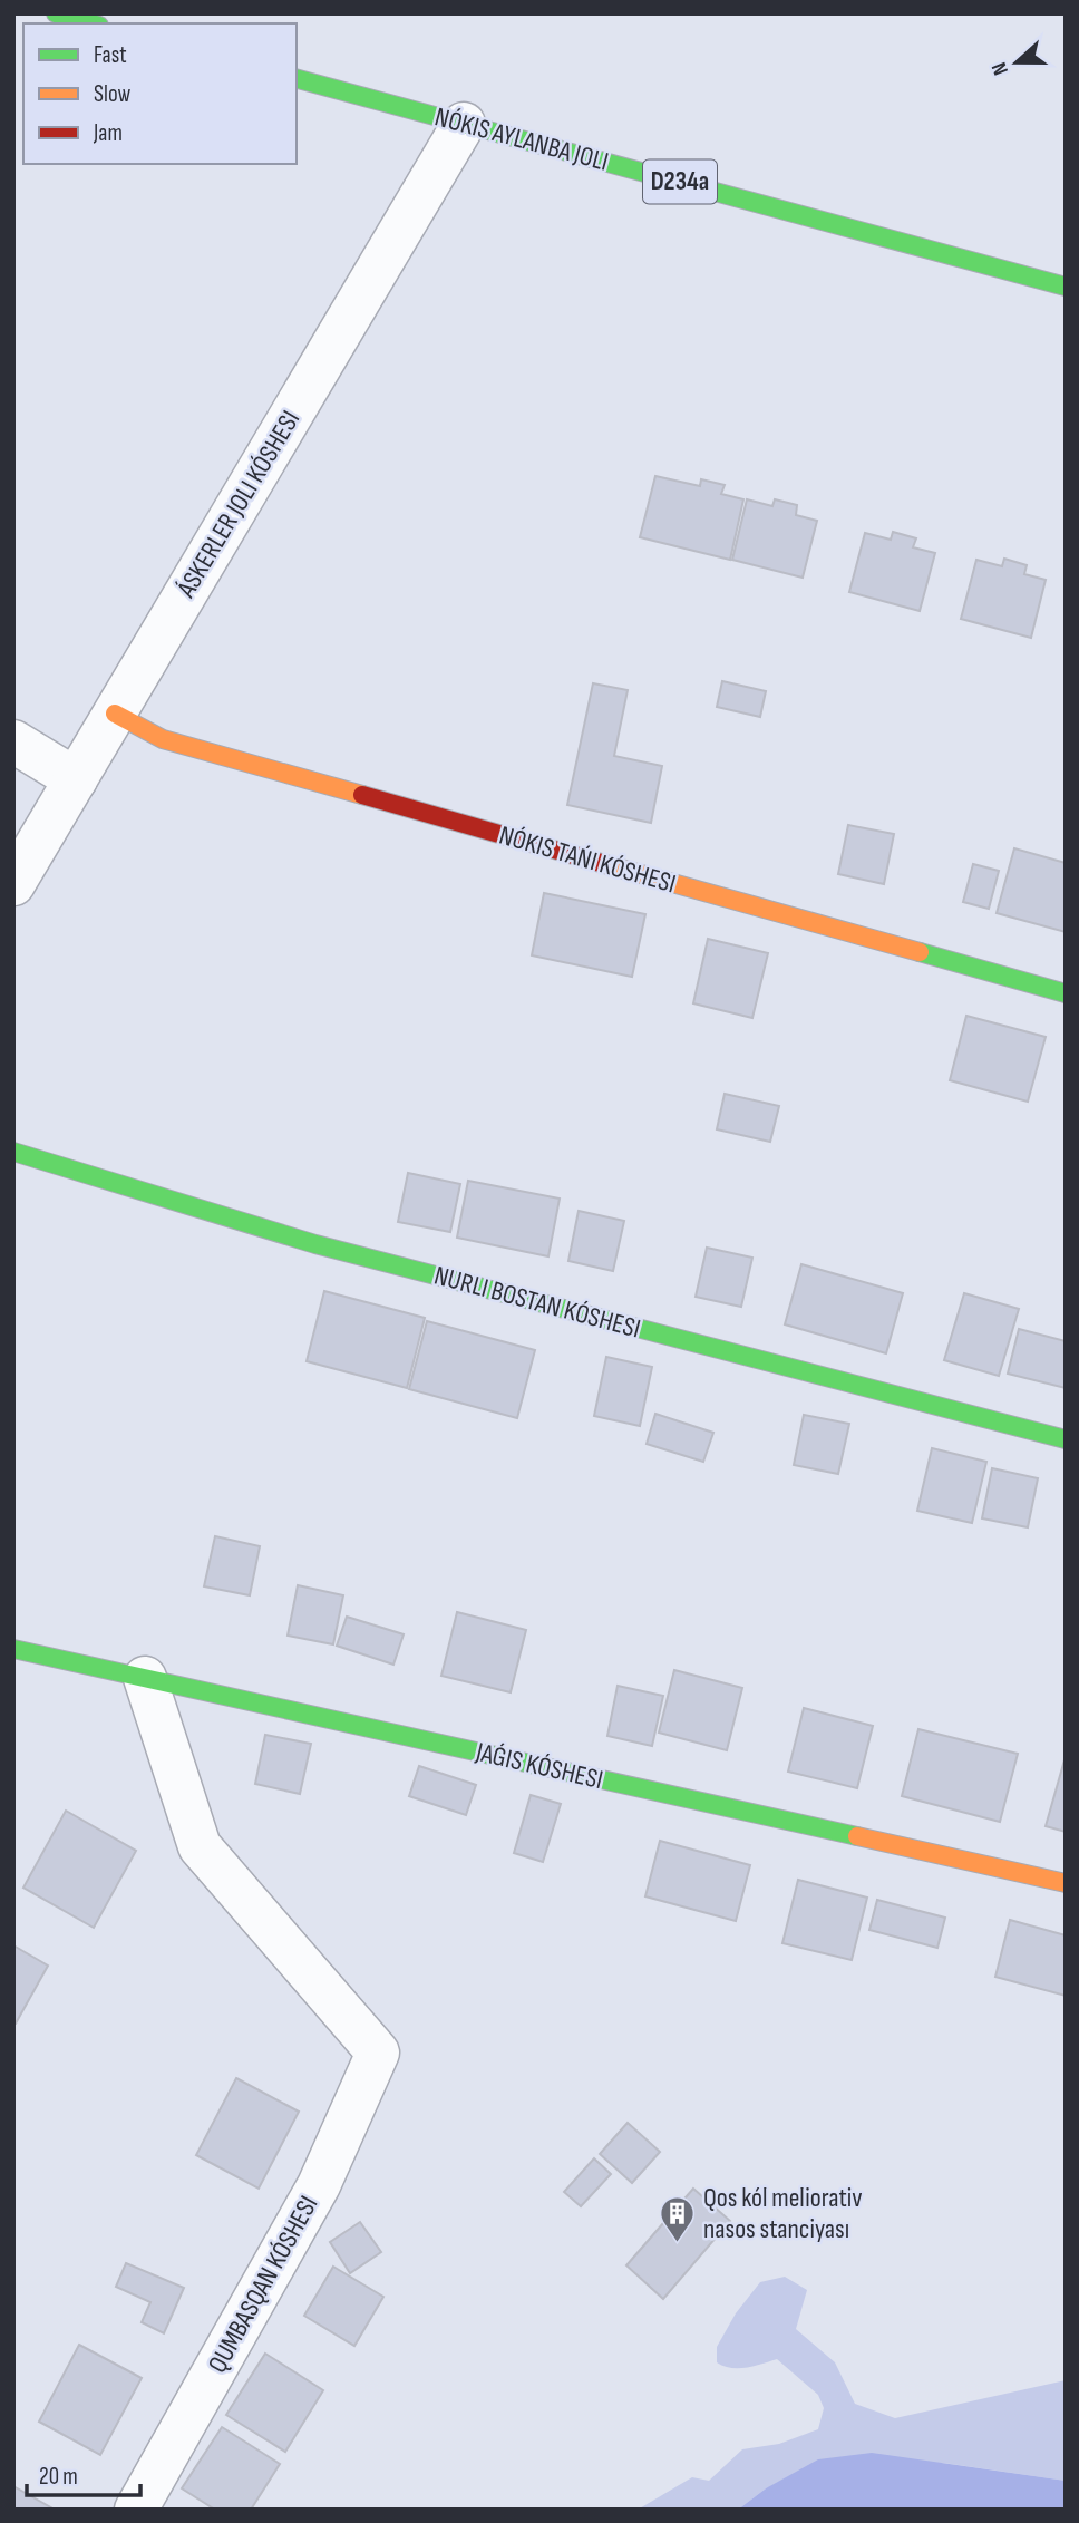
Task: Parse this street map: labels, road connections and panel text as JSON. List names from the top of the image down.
{
  "streets": {
    "street": ["D234a", "QUMBASQAN KÓSHESI"]
  },
  "places": {
    "building": ["Qos kól meliorativ nasos stanciyası"]
  },
  "legend": ["Fast", "Slow", "Jam"],
  "scale_bar": "20 m",
  "north": "left"
}
